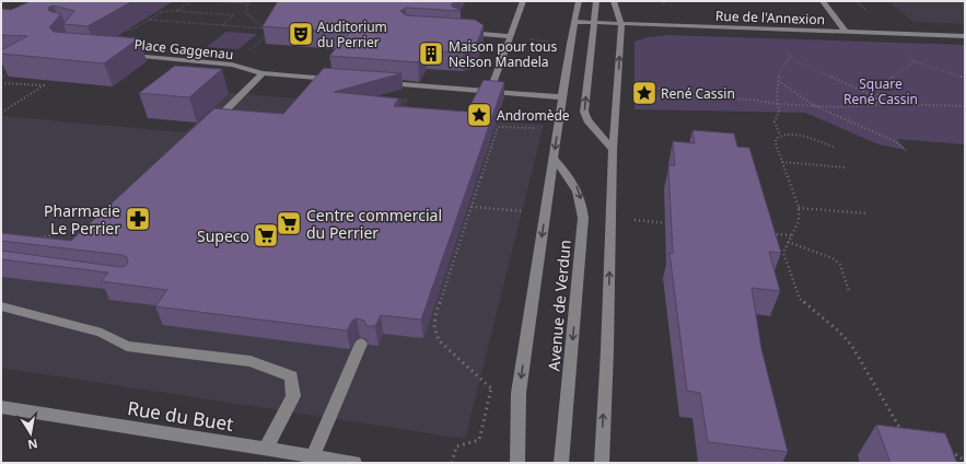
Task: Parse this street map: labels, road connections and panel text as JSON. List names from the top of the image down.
{
  "streets": {
    "street": [
      "Rue de l'Annexion",
      "Place Gaggenau",
      "Avenue de Verdun",
      "Rue du Buet"
    ]
  },
  "crossings": [
    ["Rue de l'Annexion", "Avenue de Verdun"]
  ],
  "parks": ["Square René Cassin"],
  "places": {
    "theatre": ["Auditorium du Perrier"],
    "building": ["Maison pour tous Nelson Mandela"],
    "place": ["René Cassin", "Andromède"],
    "pharmacy": ["Pharmacie Le Perrier"],
    "supermarket": ["Centre commercial du Perrier", "Supeco"]
  },
  "north": "bottom"
}
